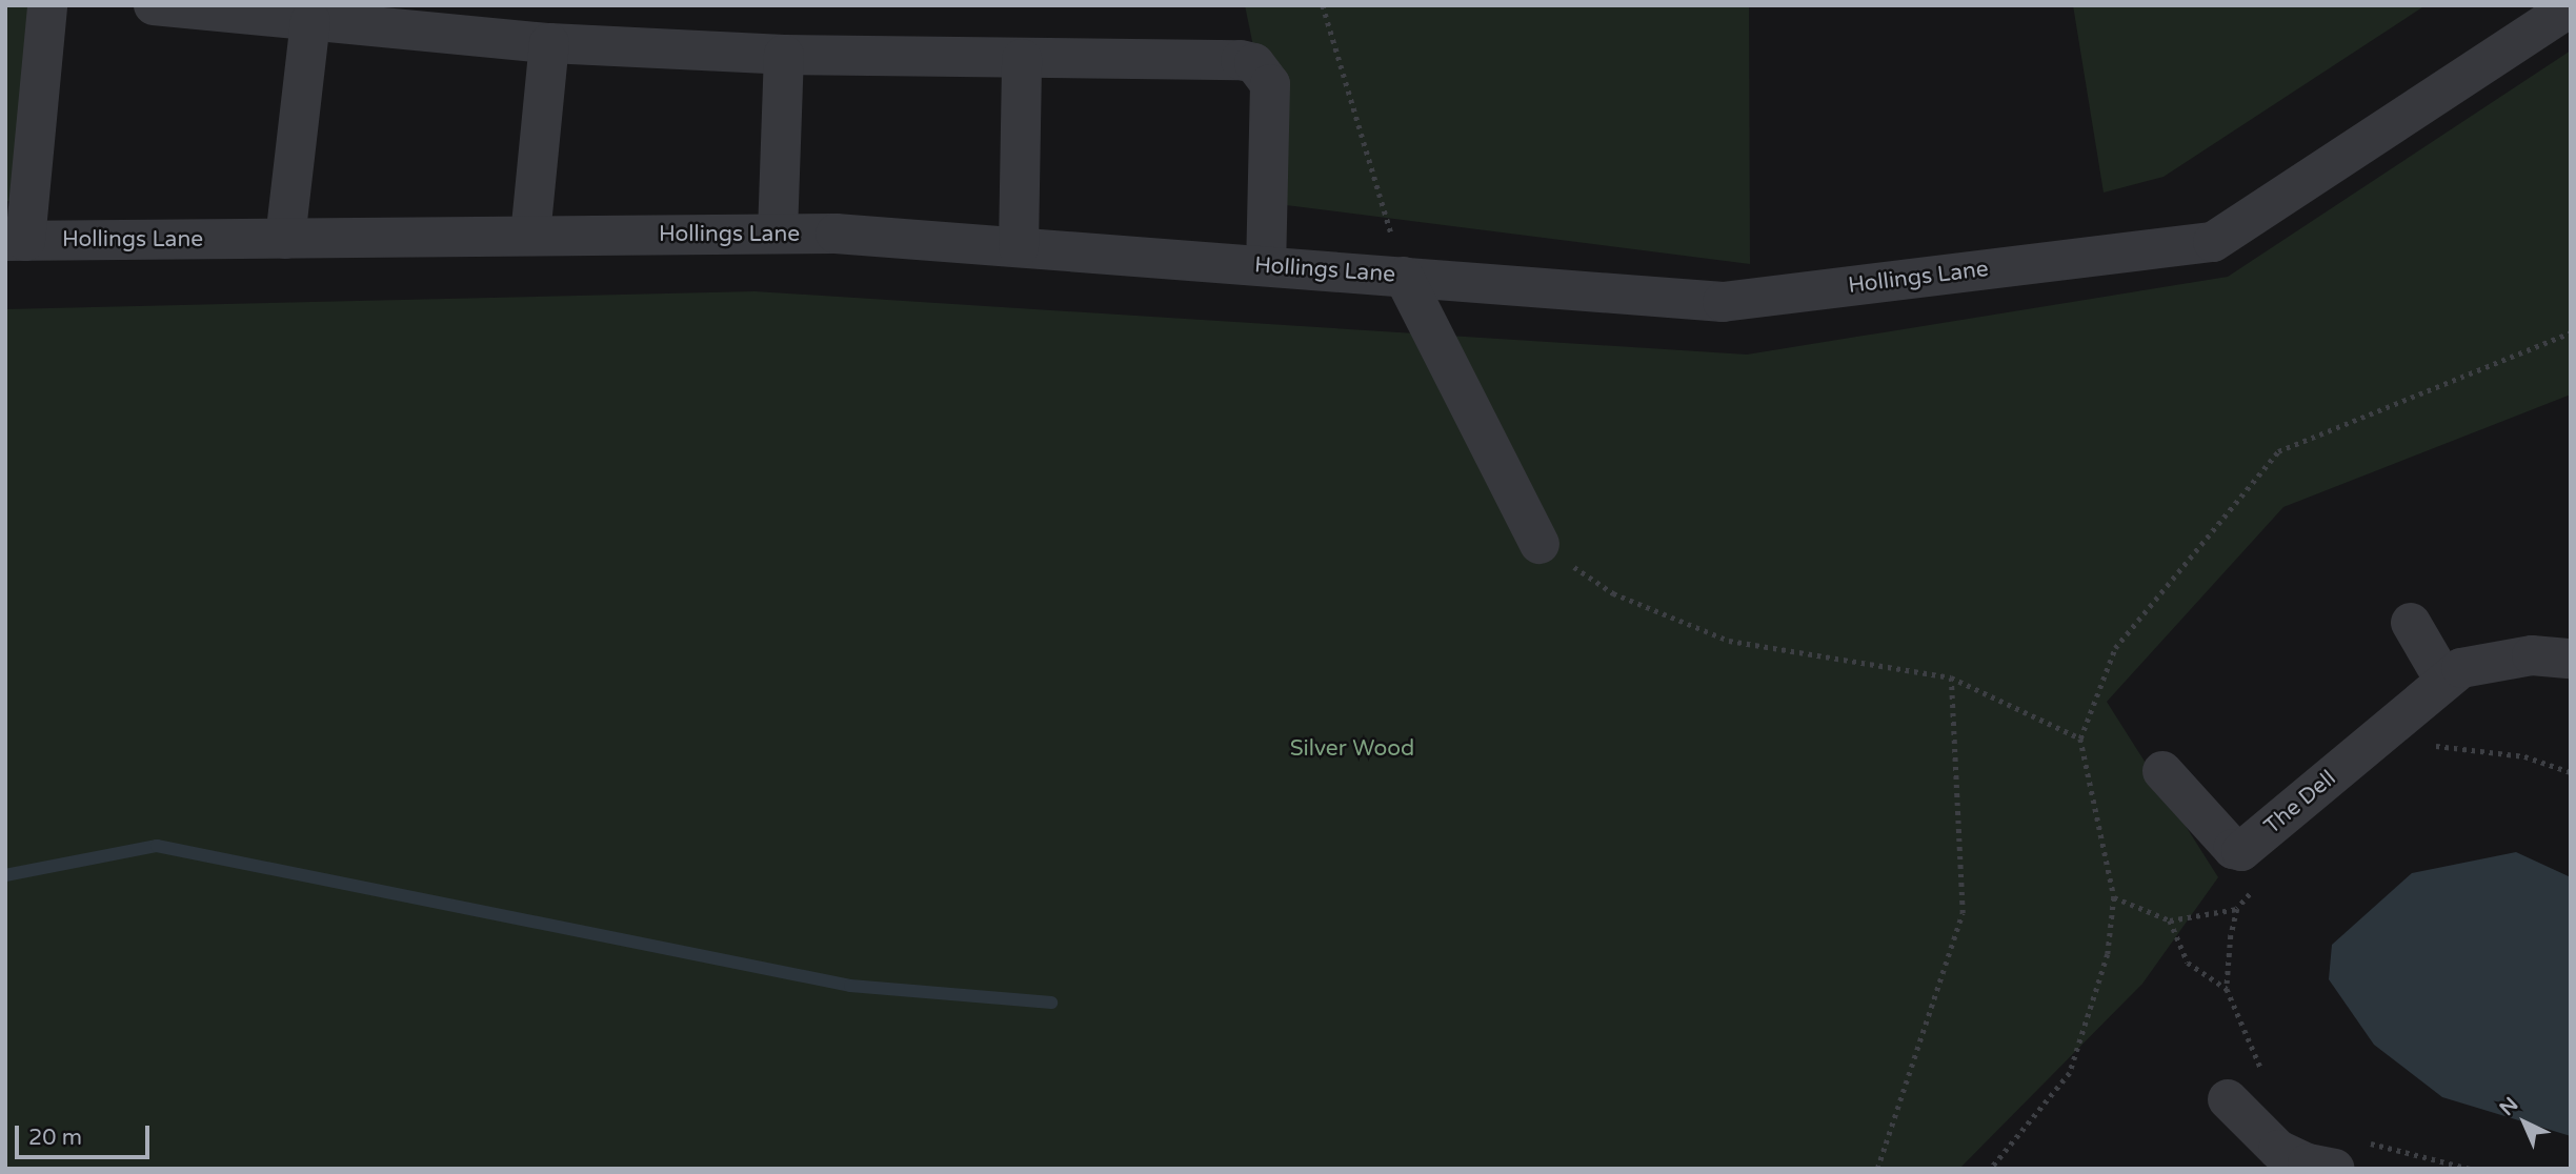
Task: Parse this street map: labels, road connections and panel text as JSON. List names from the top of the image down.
{
  "streets": {
    "street": ["Hollings Lane", "The Dell"]
  },
  "parks": ["Silver Wood"],
  "scale_bar": "20 m",
  "north": "top left"
}
